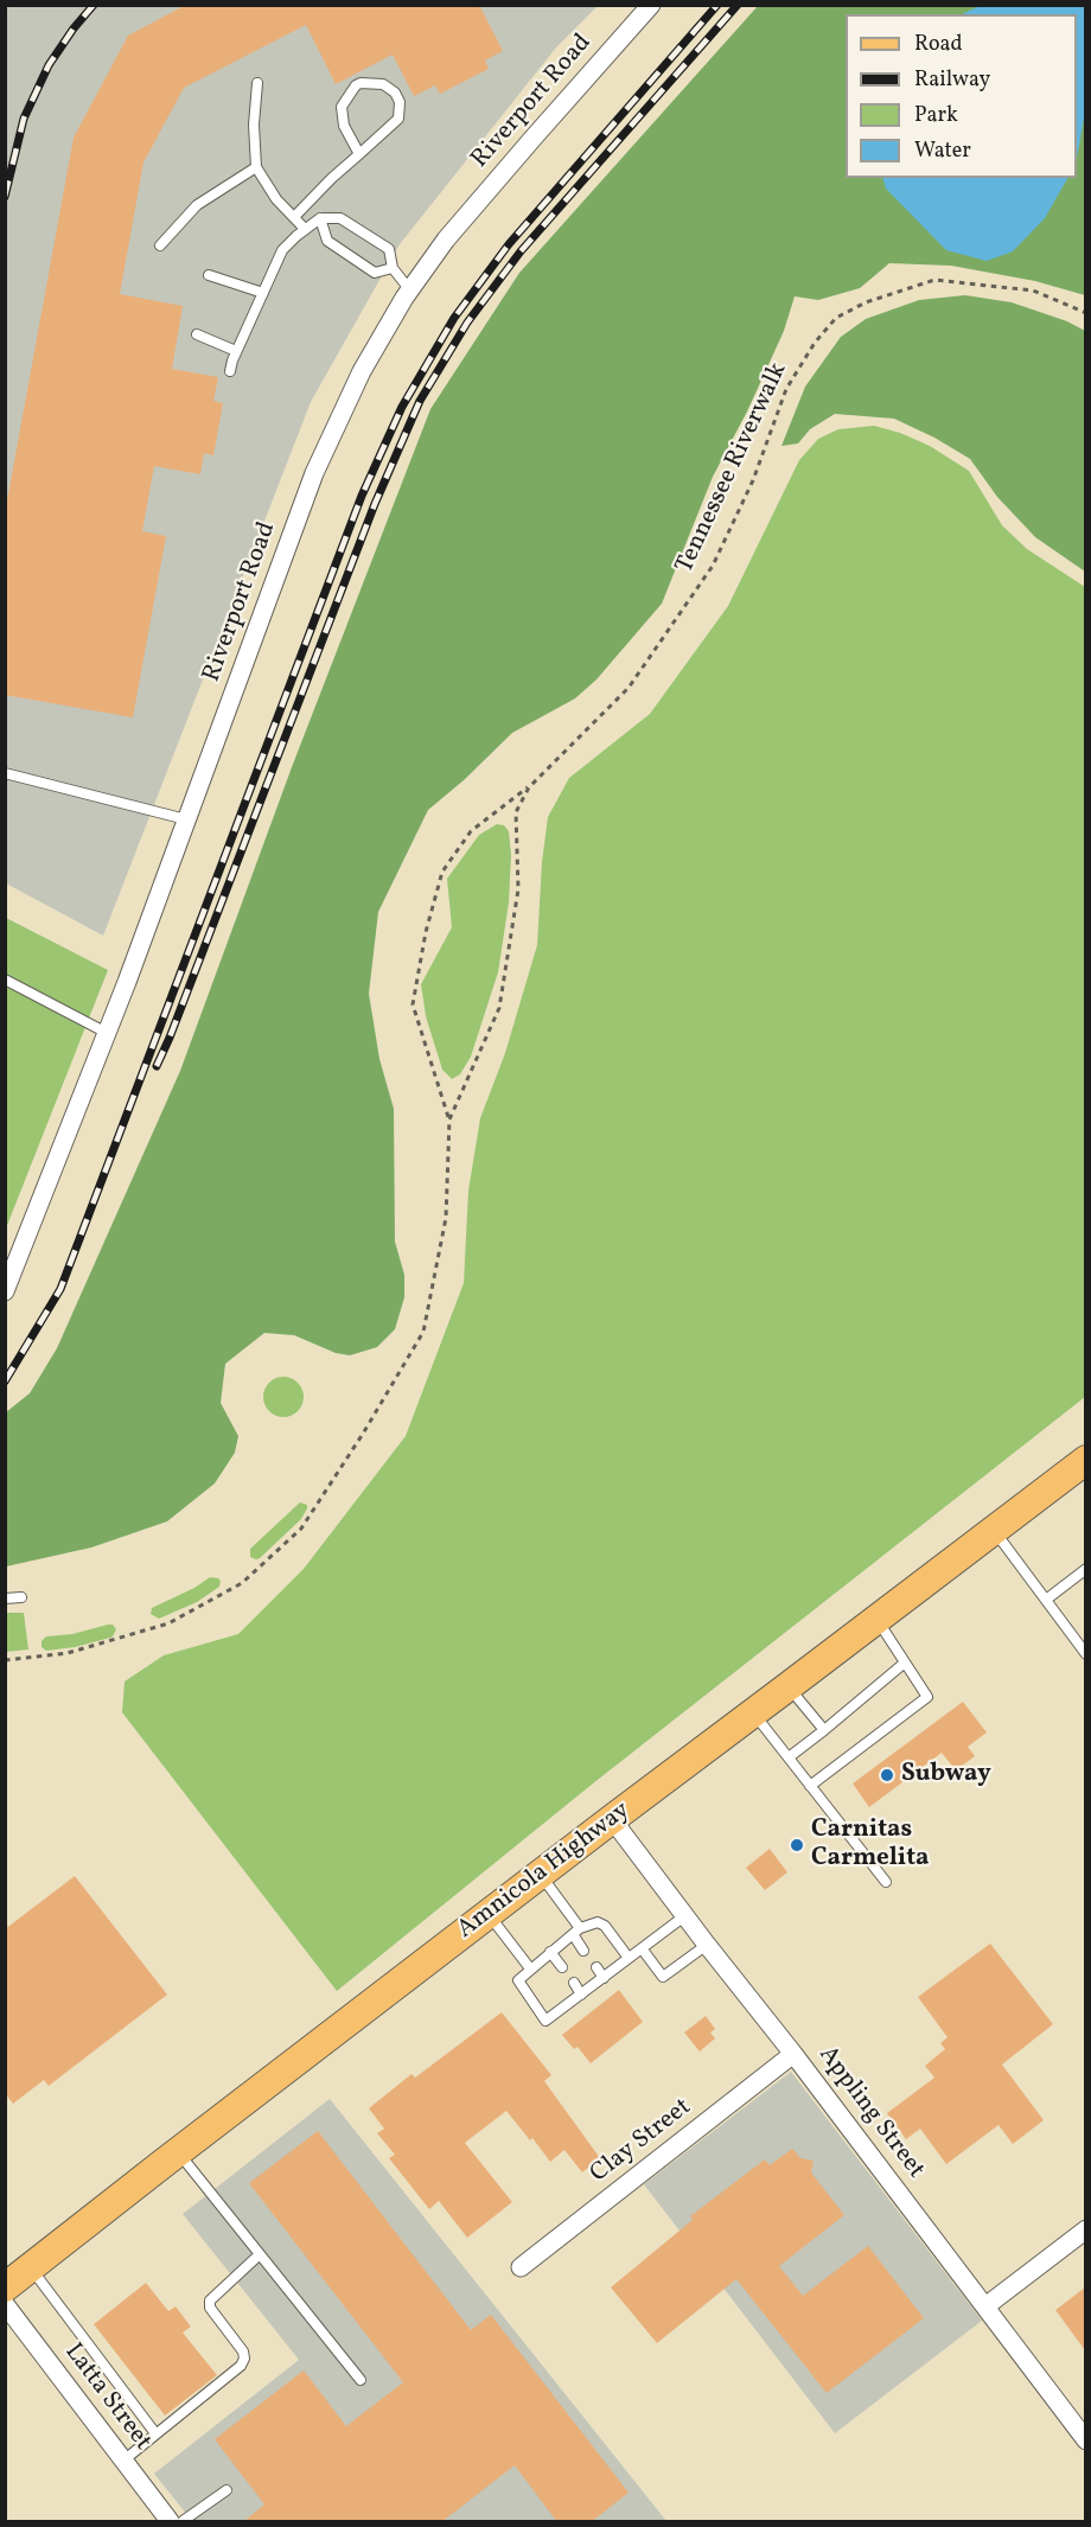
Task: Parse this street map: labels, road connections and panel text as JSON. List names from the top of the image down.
{
  "streets": {
    "main road": ["Amnicola Highway"],
    "street": [
      "Riverport Road",
      "Appling Street",
      "Clay Street",
      "Latta Street"
    ],
    "path": ["Tennessee Riverwalk"]
  },
  "crossings": [
    ["Amnicola Highway", "Appling Street"],
    ["Appling Street", "Clay Street"]
  ],
  "places": ["Subway", "Carnitas Carmelita"],
  "legend": [
    "Road",
    "Railway",
    "Park",
    "Water"
  ]
}
